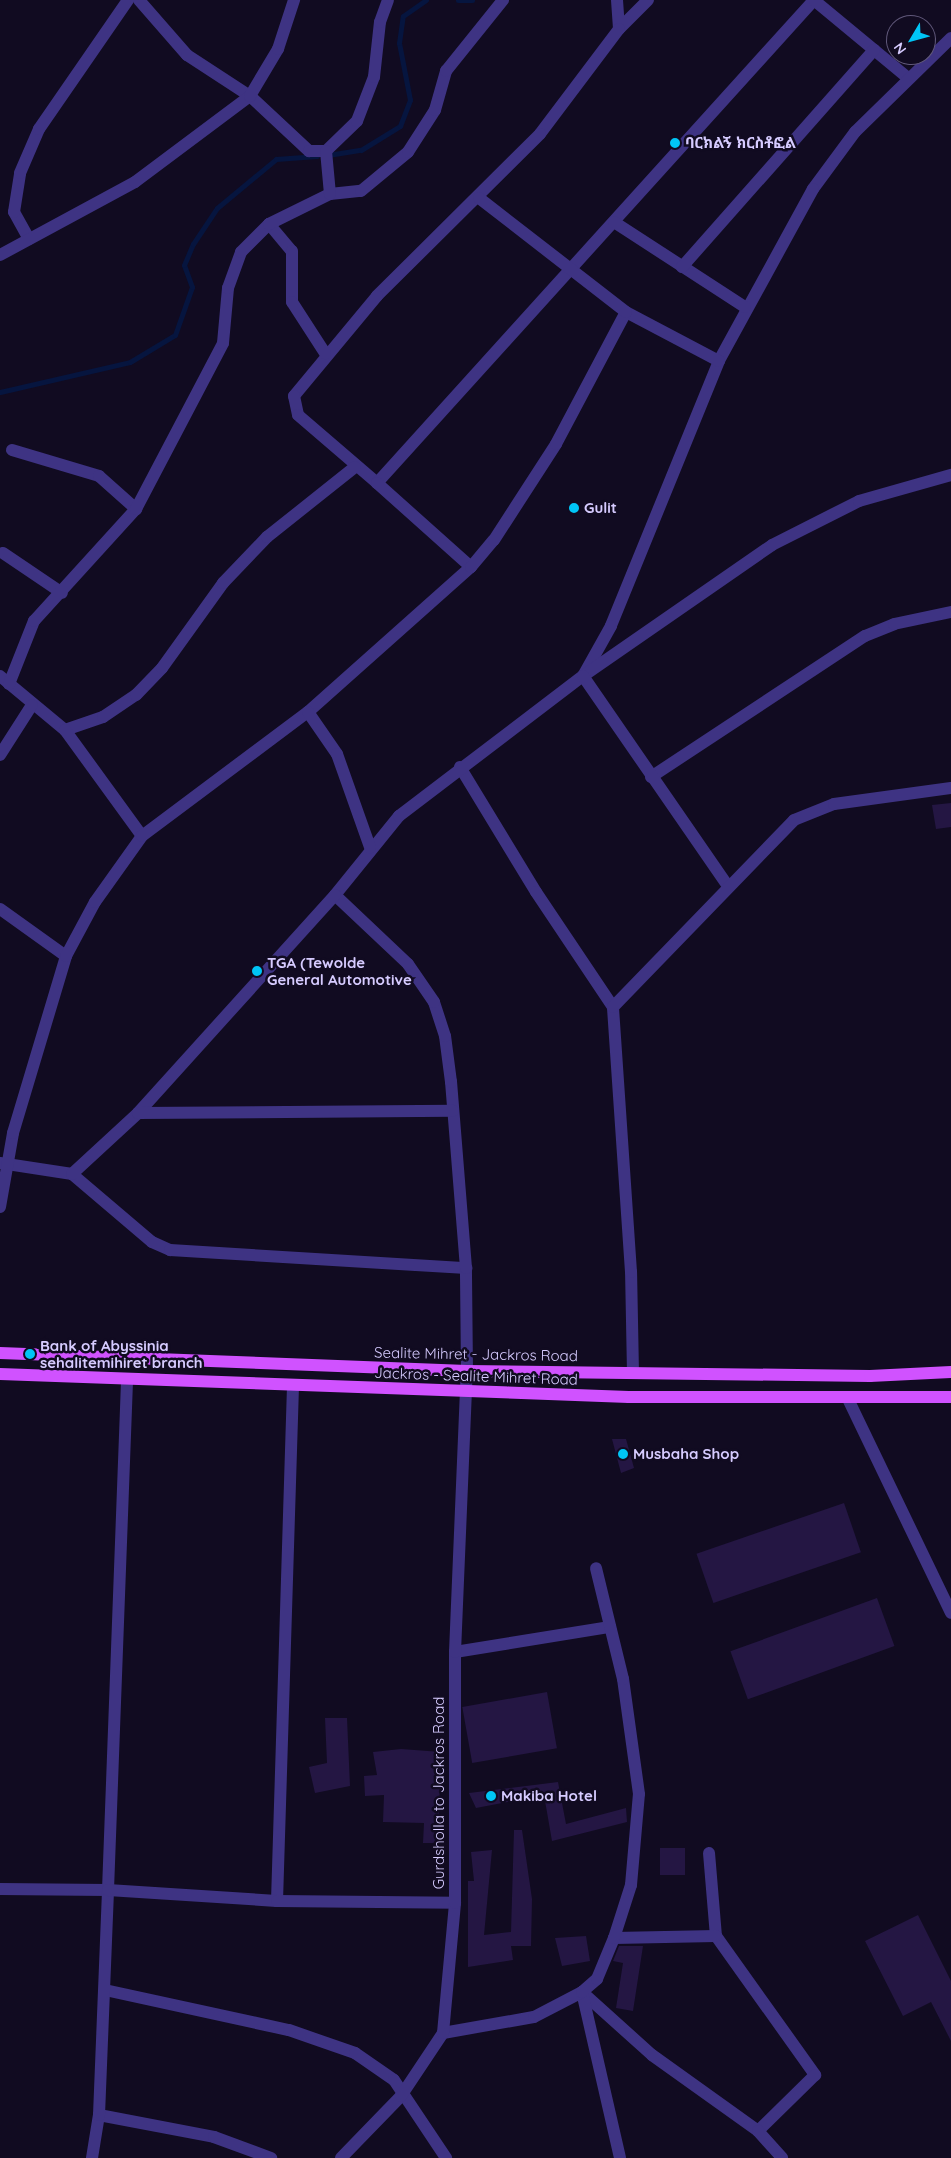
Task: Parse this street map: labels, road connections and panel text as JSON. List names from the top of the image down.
{
  "streets": {
    "main road": ["Sealite Mihret - Jackros Road", "Jackros - Sealite Mihret Road"],
    "street": ["Gurdsholla to Jackros Road"]
  },
  "crossings": [
    ["Sealite Mihret - Jackros Road", "Gurdsholla to Jackros Road"],
    ["Jackros - Sealite Mihret Road", "Gurdsholla to Jackros Road"]
  ],
  "places": [
    "ባርክልኝ ክርስቶፎል",
    "Gulit",
    "TGA (Tewolde General Automotive",
    "Bank of Abyssinia sehalitemihiret branch",
    "Musbaha Shop",
    "Makiba Hotel"
  ],
  "north": "bottom left"
}
